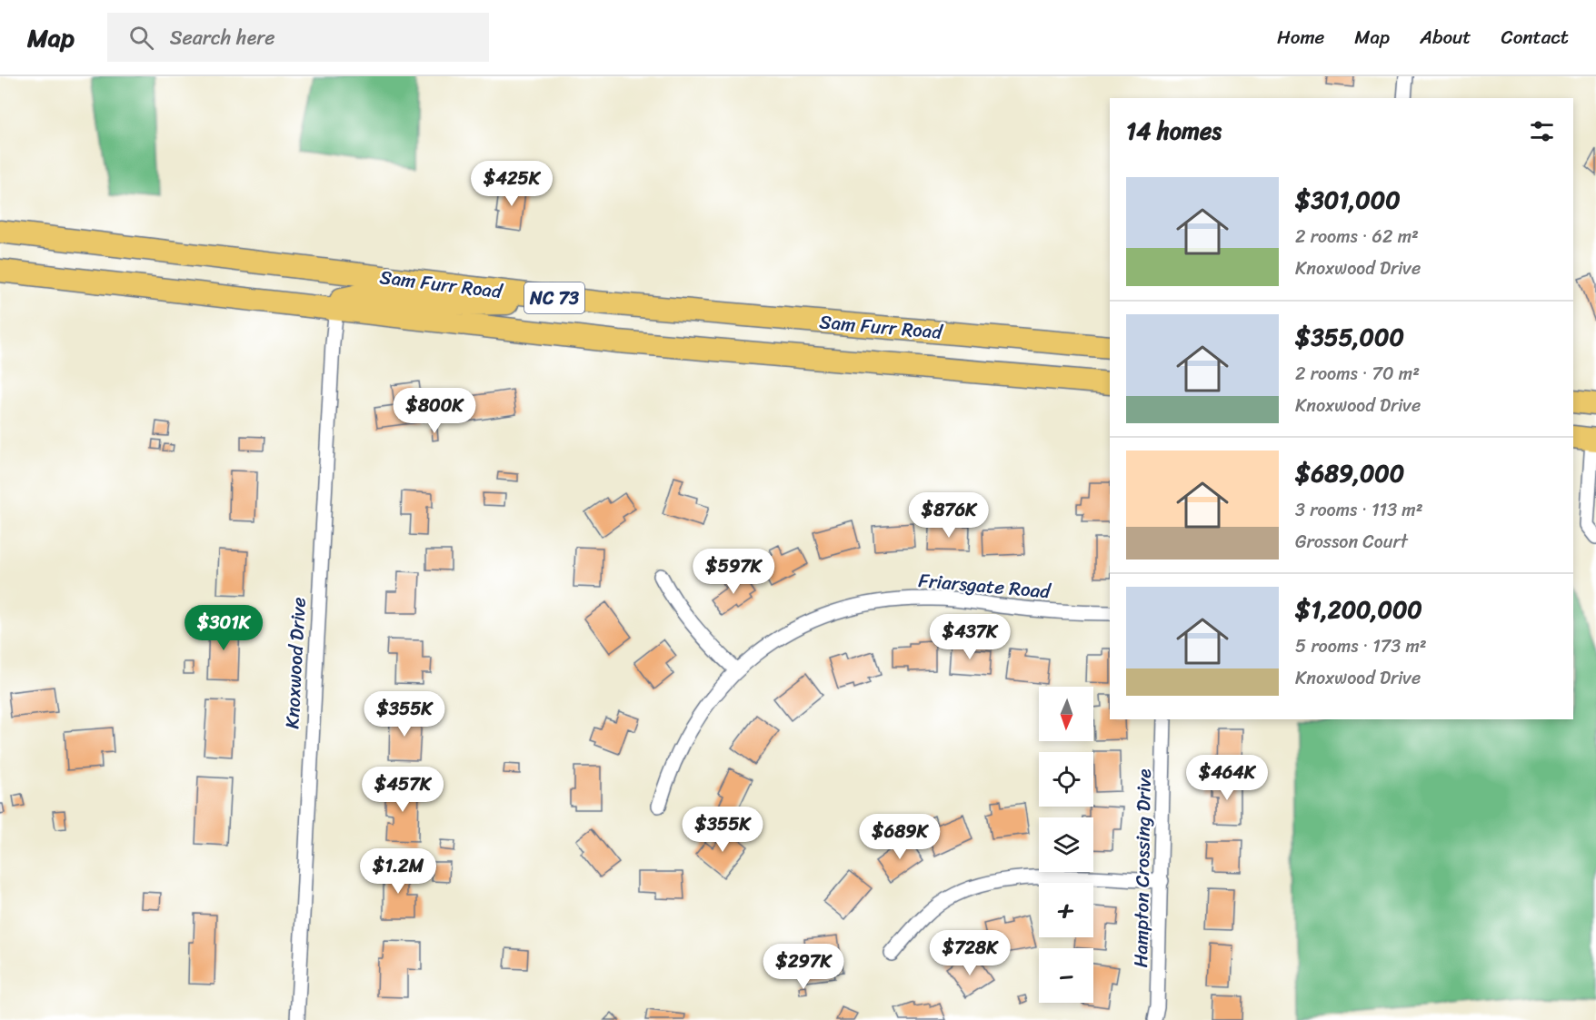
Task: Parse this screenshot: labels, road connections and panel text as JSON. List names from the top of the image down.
{
  "streets": {
    "main road": ["Sam Furr Road", "NC 73"],
    "street": ["Friarsgate Road", "Knoxwood Drive", "Hampton Crossing Drive"]
  },
  "crossings": [
    ["Sam Furr Road", "Knoxwood Drive"]
  ],
  "north": "bottom",
  "page": {
    "header": "Map",
    "search": "Search here",
    "nav": [
      "Home",
      "Map",
      "About",
      "Contact"
    ],
    "heading": "14 homes",
    "price": [
      "$425K",
      "$800K",
      "$876K",
      "$597K",
      "$301K",
      "$437K",
      "$355K",
      "$464K",
      "$457K",
      "$355K",
      "$689K",
      "$1.2M",
      "$728K",
      "$297K"
    ],
    "list": [
      {
        "name": "$301,000",
        "note": "2 rooms · 62 m² · Knoxwood Drive"
      },
      {
        "name": "$355,000",
        "note": "2 rooms · 70 m² · Knoxwood Drive"
      },
      {
        "name": "$689,000",
        "note": "3 rooms · 113 m² · Grosson Court"
      },
      {
        "name": "$1,200,000",
        "note": "5 rooms · 173 m² · Knoxwood Drive"
      }
    ],
    "map_buttons": ["+", "−"]
  }
}
